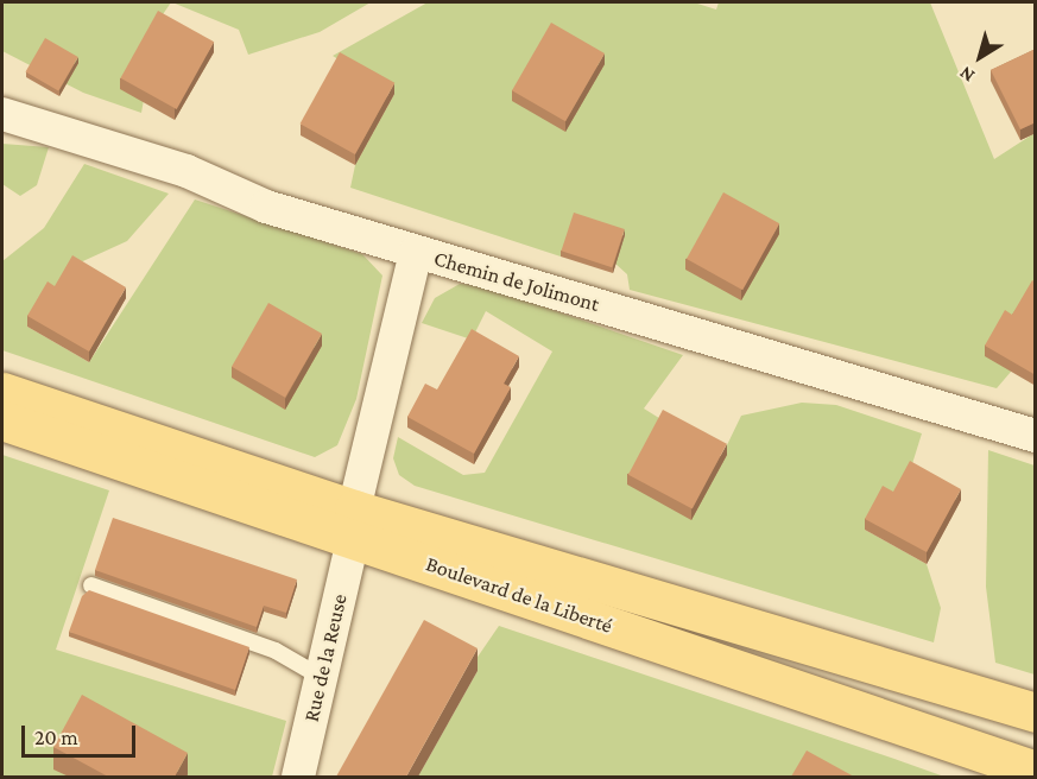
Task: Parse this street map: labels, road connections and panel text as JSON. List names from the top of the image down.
{
  "streets": {
    "main road": ["Boulevard de la Liberté"],
    "street": ["Chemin de Jolimont", "Rue de la Reuse"]
  },
  "crossings": [
    ["Chemin de Jolimont", "Rue de la Reuse"],
    ["Boulevard de la Liberté", "Rue de la Reuse"]
  ],
  "scale_bar": "20 m",
  "north": "bottom left"
}
